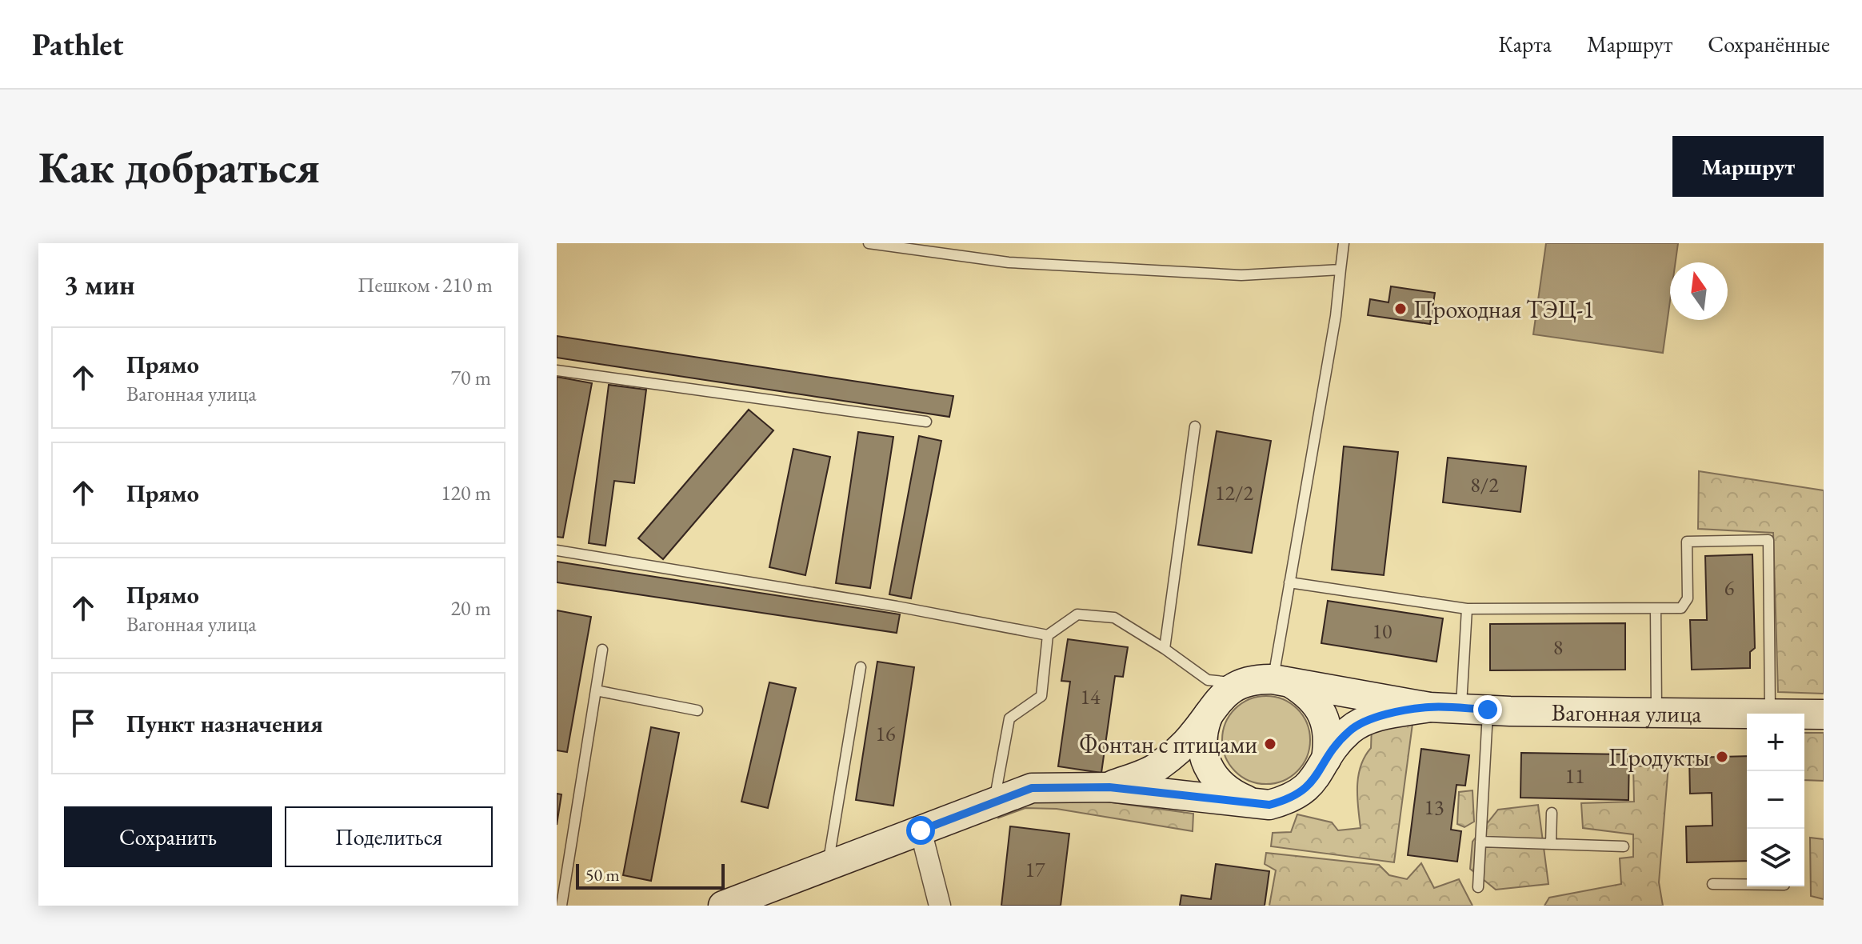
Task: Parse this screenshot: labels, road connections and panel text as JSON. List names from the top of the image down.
{
  "streets": {
    "street": ["Вагонная улица"]
  },
  "places": ["Проходная ТЭЦ-1", "Фонтан с птицами", "Продукты"],
  "house_numbers": [
    "8/2",
    "12/2",
    "6",
    "10",
    "8",
    "14",
    "16",
    "11",
    "13",
    "17"
  ],
  "scale_bar": "50 m",
  "north": "top",
  "page": {
    "header": "Pathlet",
    "nav": ["Карта", "Маршрут", "Сохранённые"],
    "buttons": [
      "Маршрут",
      ["Сохранить", "Поделиться"]
    ],
    "title": "Как добраться",
    "heading": ["3 мин", "Пешком · 210 m"],
    "list": [
      ["Прямо", "Вагонная улица", "70 m"],
      ["Прямо", "120 m"],
      ["Прямо", "Вагонная улица", "20 m"],
      "Пункт назначения"
    ],
    "map_buttons": ["+", "−"],
    "scale": "50 m"
  }
}
